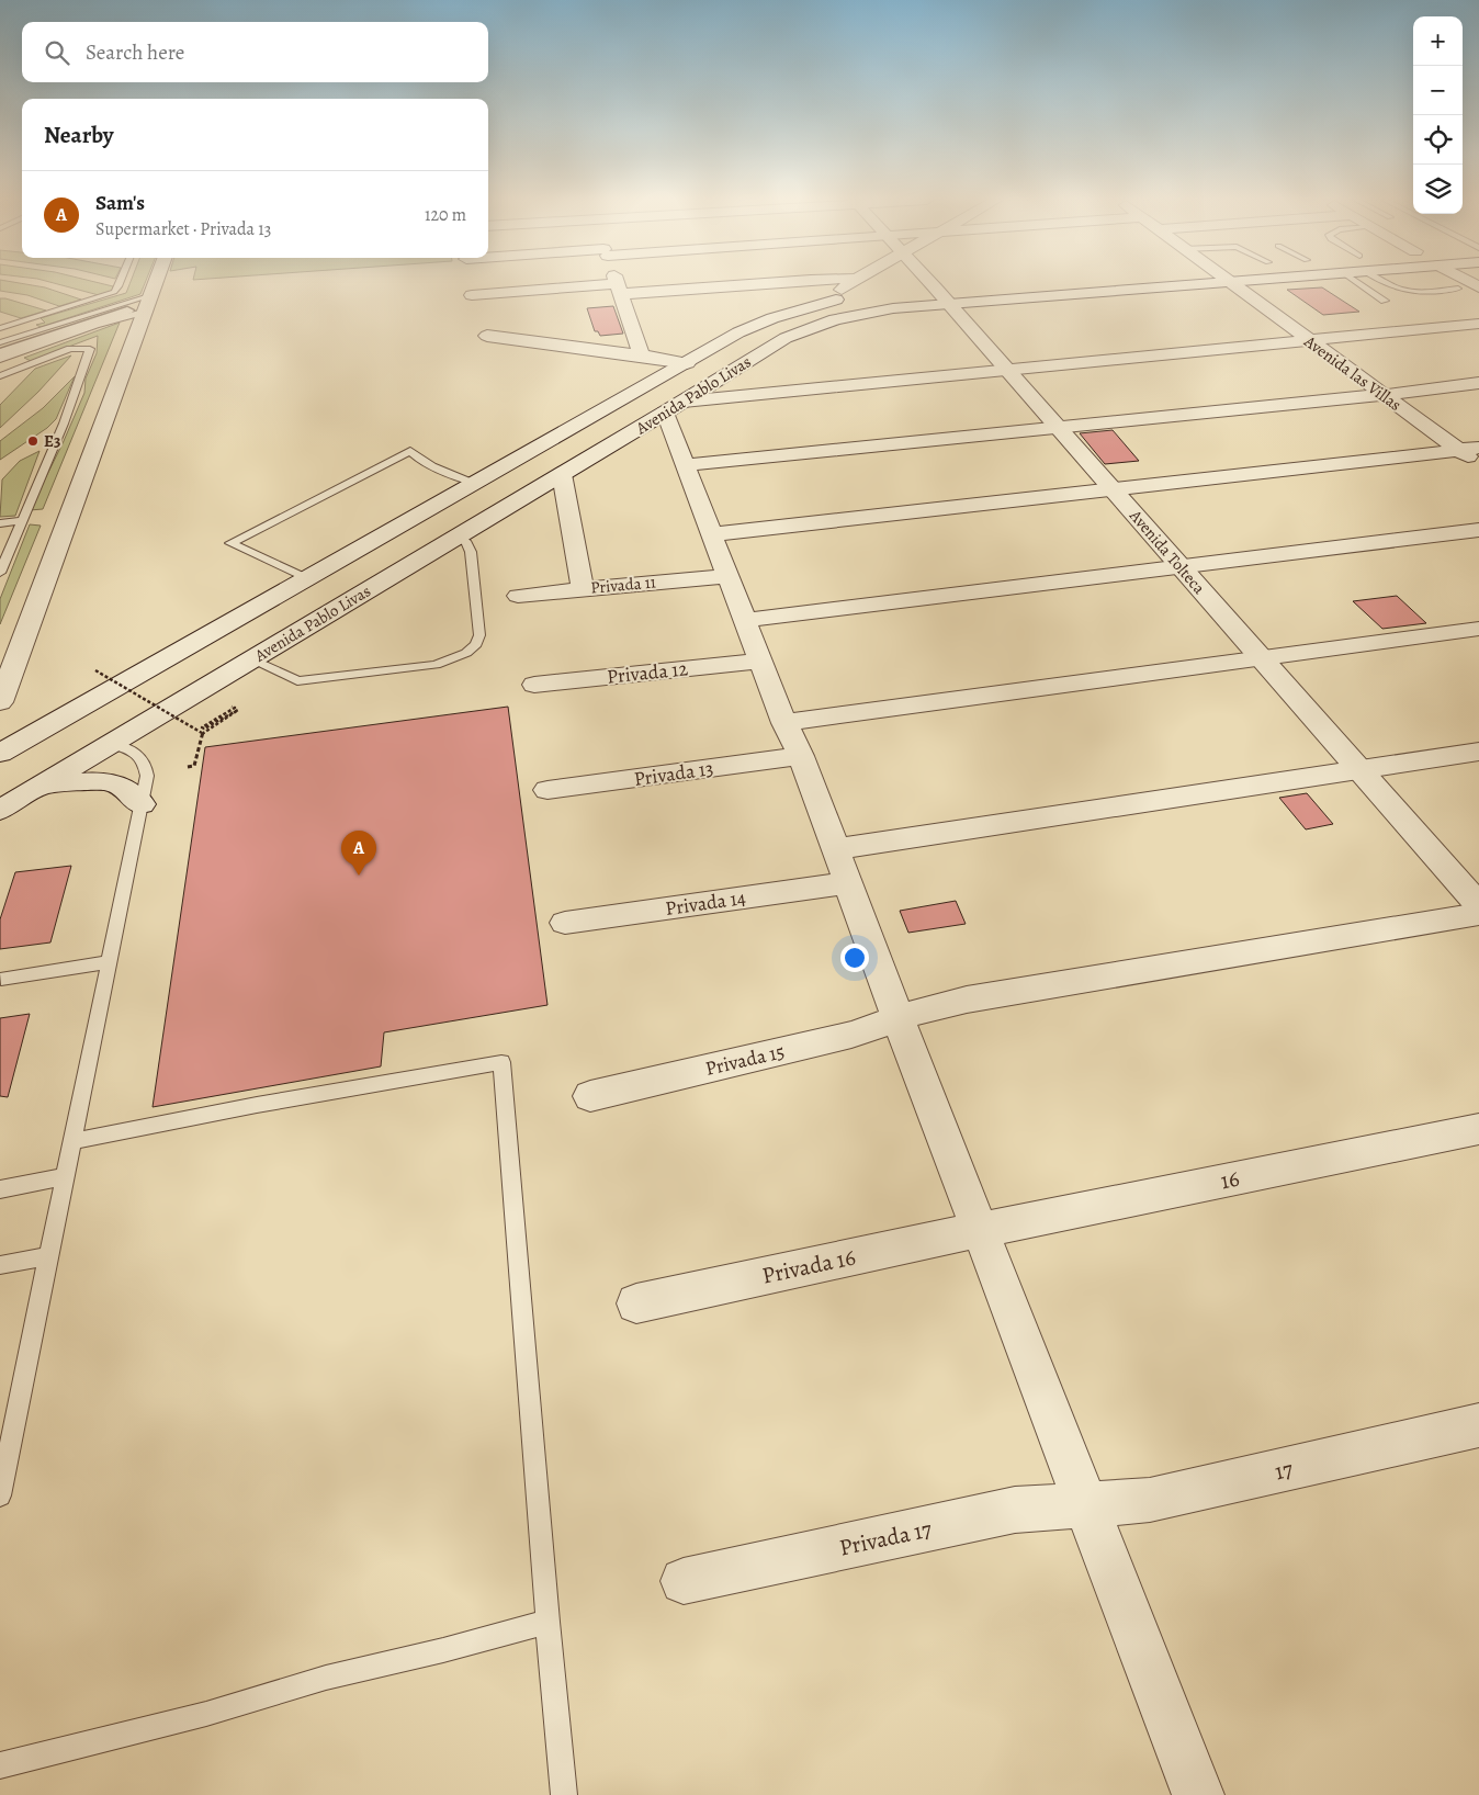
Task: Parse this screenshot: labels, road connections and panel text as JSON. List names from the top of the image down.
{
  "streets": {
    "street": [
      "Avenida las Villas",
      "Avenida Pablo Livas",
      "Avenida Tolteca",
      "Privada 11",
      "Privada 12",
      "Privada 13",
      "Privada 14",
      "Privada 15",
      "16",
      "Privada 16",
      "17",
      "Privada 17"
    ]
  },
  "crossings": [
    ["Avenida Pablo Livas", "Avenida Tolteca"],
    ["16", "Privada 16"],
    ["17", "Privada 17"]
  ],
  "places": ["E3"],
  "page": {
    "map_buttons": ["+", "−"],
    "search": "Search here",
    "heading": "Nearby",
    "list": [
      {
        "mark": "A",
        "name": "Sam's",
        "note": "Supermarket · Privada 13",
        "value": "120 m"
      }
    ],
    "pins": "A"
  }
}
